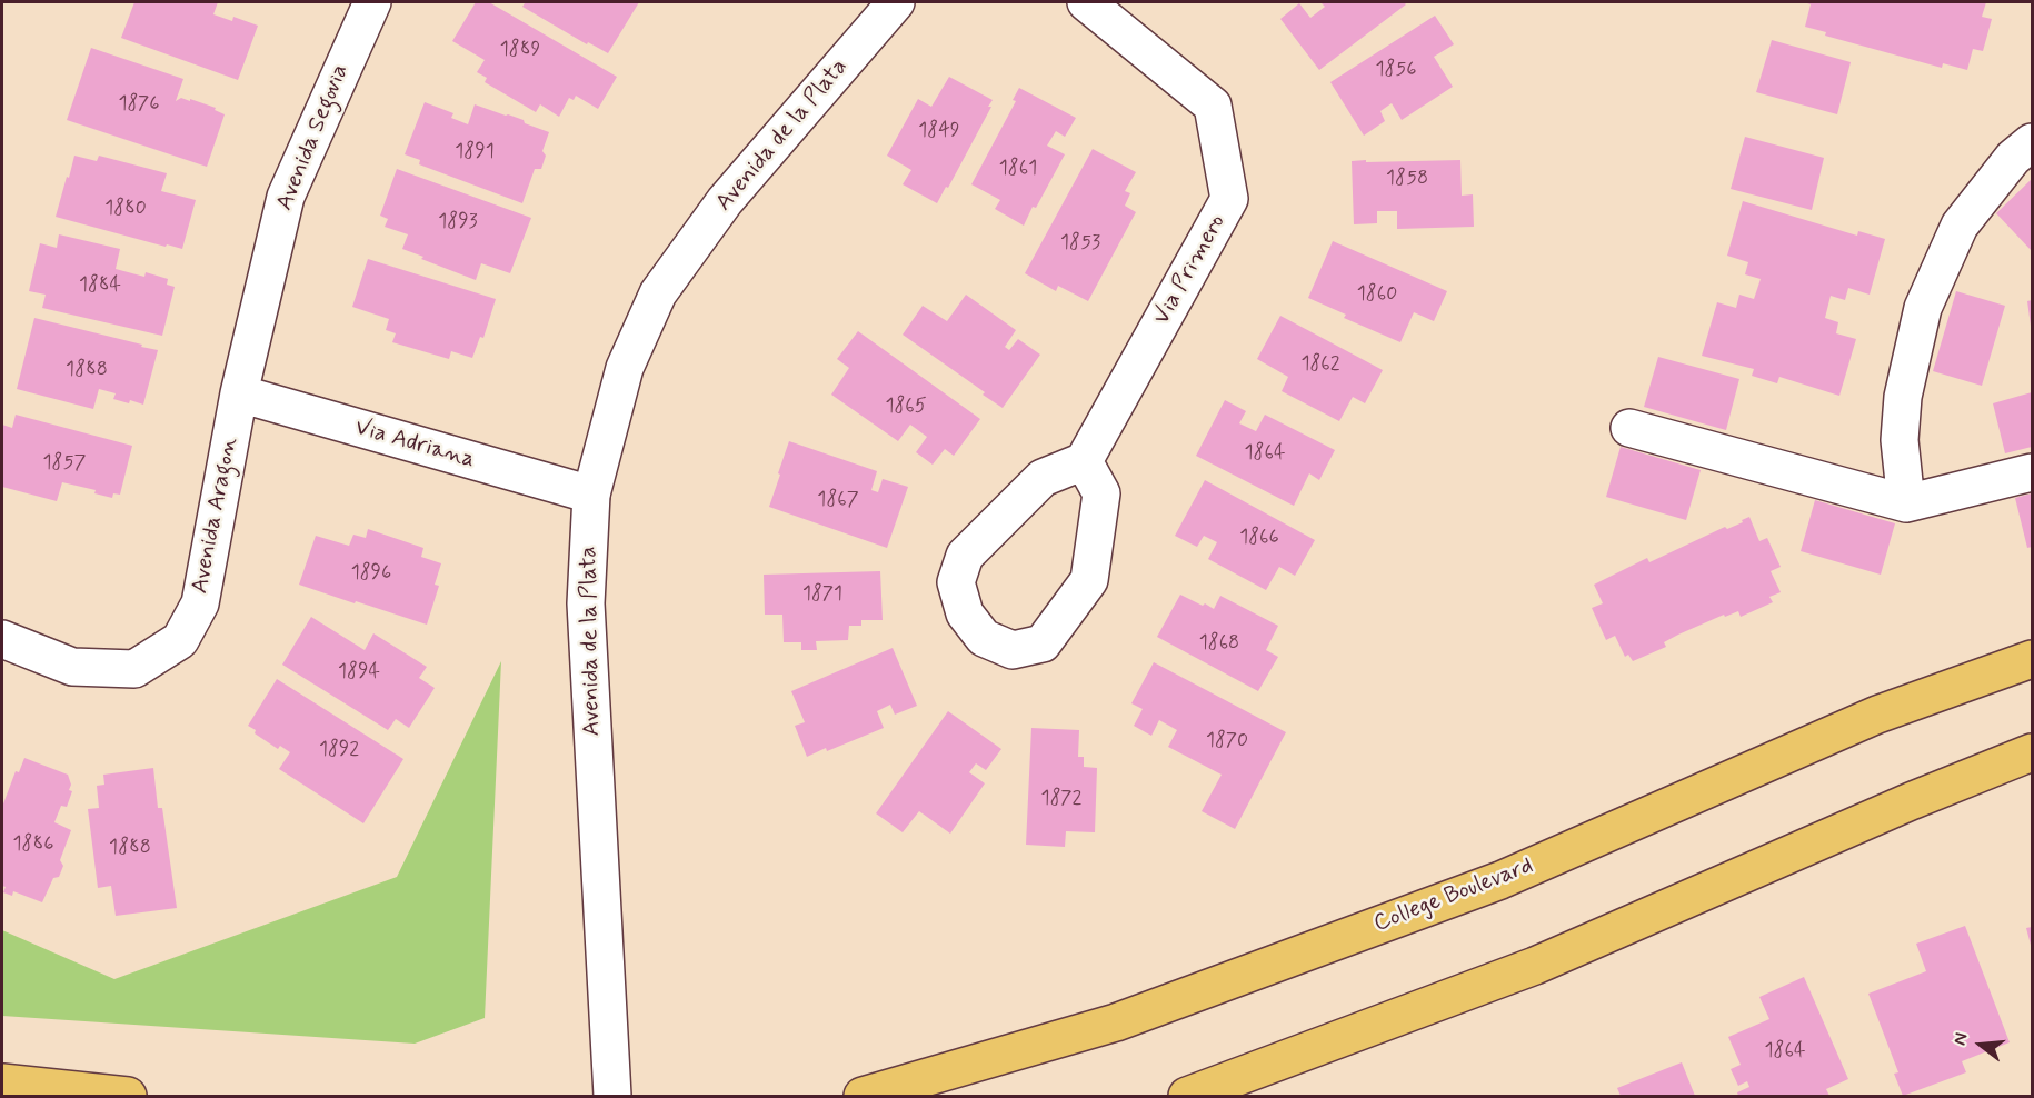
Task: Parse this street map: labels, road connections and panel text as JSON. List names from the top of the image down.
{
  "streets": {
    "main road": ["College Boulevard"],
    "street": [
      "Avenida de la Plata",
      "Avenida Segovia",
      "Via Primero",
      "Via Adriana",
      "Avenida Aragon"
    ]
  },
  "crossings": [
    ["Avenida de la Plata", "Via Adriana"],
    ["Avenida Segovia", "Via Adriana"],
    ["Avenida Segovia", "Avenida Aragon"],
    ["Via Adriana", "Avenida Aragon"]
  ],
  "house_numbers": [
    "1889",
    "1856",
    "1876",
    "1849",
    "1891",
    "1861",
    "1858",
    "1880",
    "1893",
    "1853",
    "1884",
    "1860",
    "1862",
    "1888",
    "1865",
    "1864",
    "1857",
    "1867",
    "1866",
    "1896",
    "1871",
    "1868",
    "1894",
    "1870",
    "1892",
    "1872",
    "1886",
    "1888",
    "1864"
  ],
  "north": "left"
}
